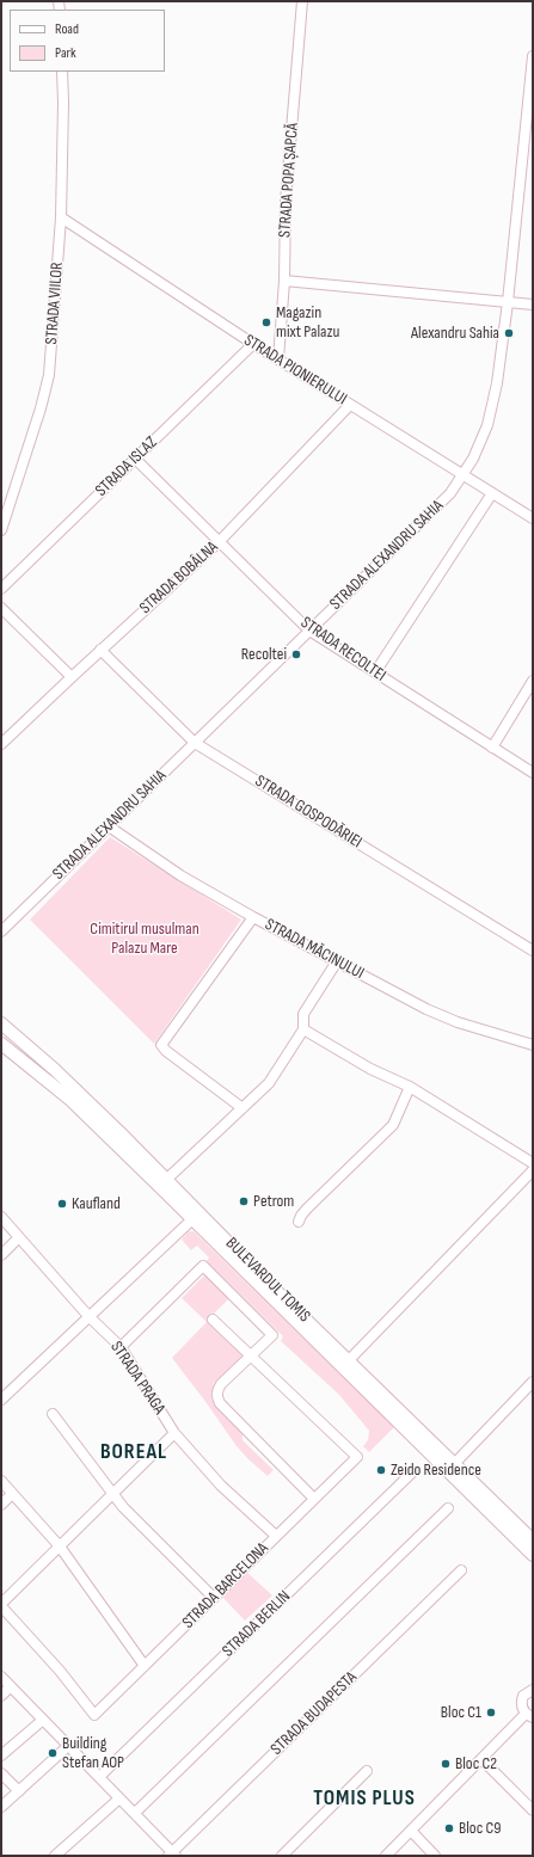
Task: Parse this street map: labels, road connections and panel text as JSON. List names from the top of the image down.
{
  "streets": {
    "main road": ["BULEVARDUL TOMIS"],
    "street": [
      "STRADA POPA ȘAPCĂ",
      "STRADA VIILOR",
      "STRADA PIONIERULUI",
      "STRADA ISLAZ",
      "STRADA ALEXANDRU SAHIA",
      "STRADA BOBÂLNA",
      "STRADA RECOLTEI",
      "STRADA GOSPODĂRIEI",
      "STRADA MĂCINULUI",
      "STRADA PRAGA",
      "STRADA BARCELONA",
      "STRADA BERLIN",
      "STRADA BUDAPESTA"
    ]
  },
  "crossings": [
    ["STRADA POPA ȘAPCĂ", "STRADA PIONIERULUI"],
    ["STRADA VIILOR", "STRADA PIONIERULUI"],
    ["STRADA PIONIERULUI", "STRADA ISLAZ"],
    ["STRADA PIONIERULUI", "STRADA ALEXANDRU SAHIA"],
    ["STRADA PIONIERULUI", "STRADA BOBÂLNA"],
    ["STRADA ISLAZ", "STRADA RECOLTEI"],
    ["STRADA ALEXANDRU SAHIA", "STRADA RECOLTEI"],
    ["STRADA ALEXANDRU SAHIA", "STRADA GOSPODĂRIEI"],
    ["STRADA ALEXANDRU SAHIA", "STRADA MĂCINULUI"],
    ["STRADA BOBÂLNA", "STRADA RECOLTEI"],
    ["STRADA BOBÂLNA", "STRADA GOSPODĂRIEI"],
    ["STRADA PRAGA", "STRADA BARCELONA"]
  ],
  "districts": ["BOREAL", "TOMIS PLUS"],
  "parks": ["Cimitirul musulman Palazu Mare"],
  "places": [
    "Magazin mixt Palazu",
    "Alexandru Sahia",
    "Recoltei",
    "Petrom",
    "Kaufland",
    "Zeido Residence",
    "Bloc C1",
    "Building Stefan AOP",
    "Bloc C2",
    "Bloc C9"
  ],
  "legend": ["Road", "Park"]
}
